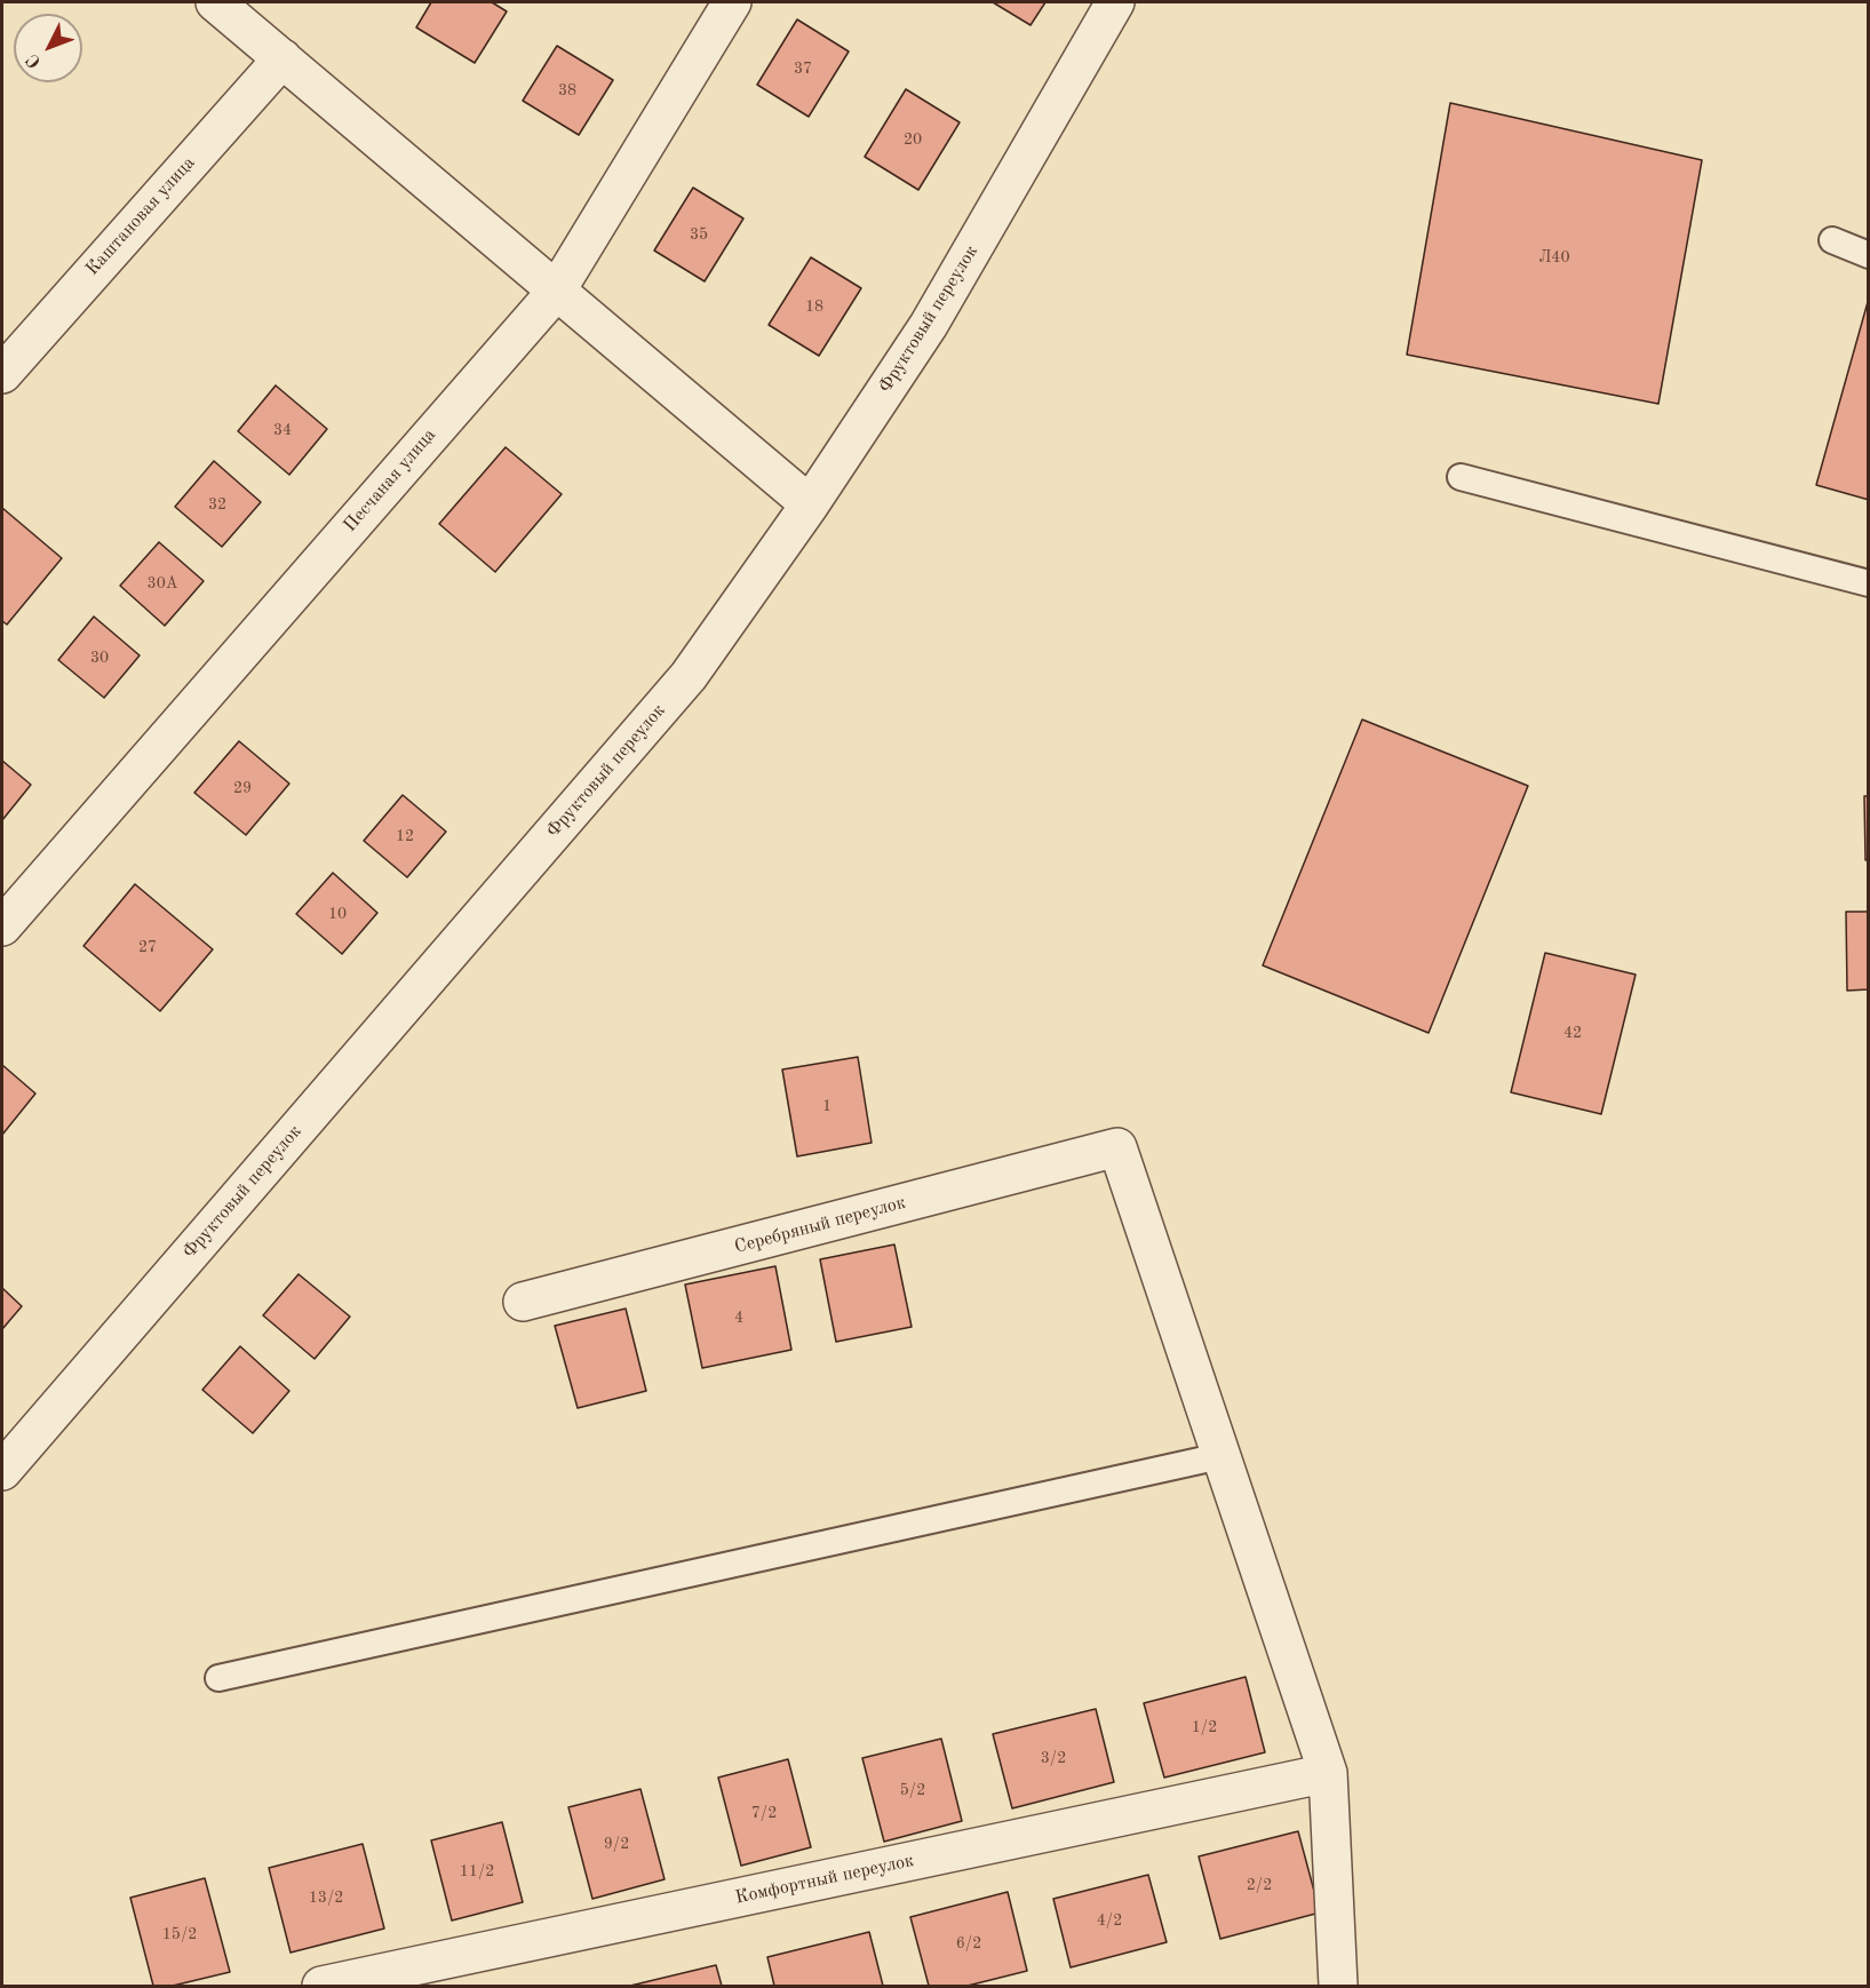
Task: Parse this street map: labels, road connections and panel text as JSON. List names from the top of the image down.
{
  "streets": {
    "street": [
      "Каштановая улица",
      "Фруктовый переулок",
      "Песчаная улица",
      "Серебряный переулок",
      "Комфортный переулок"
    ]
  },
  "house_numbers": [
    "37",
    "38",
    "20",
    "35",
    "Л40",
    "18",
    "34",
    "32",
    "30А",
    "30",
    "29",
    "12",
    "10",
    "27",
    "42",
    "1",
    "4",
    "1/2",
    "3/2",
    "5/2",
    "7/2",
    "9/2",
    "11/2",
    "2/2",
    "13/2",
    "4/2",
    "15/2",
    "6/2"
  ],
  "north": "bottom left"
}
